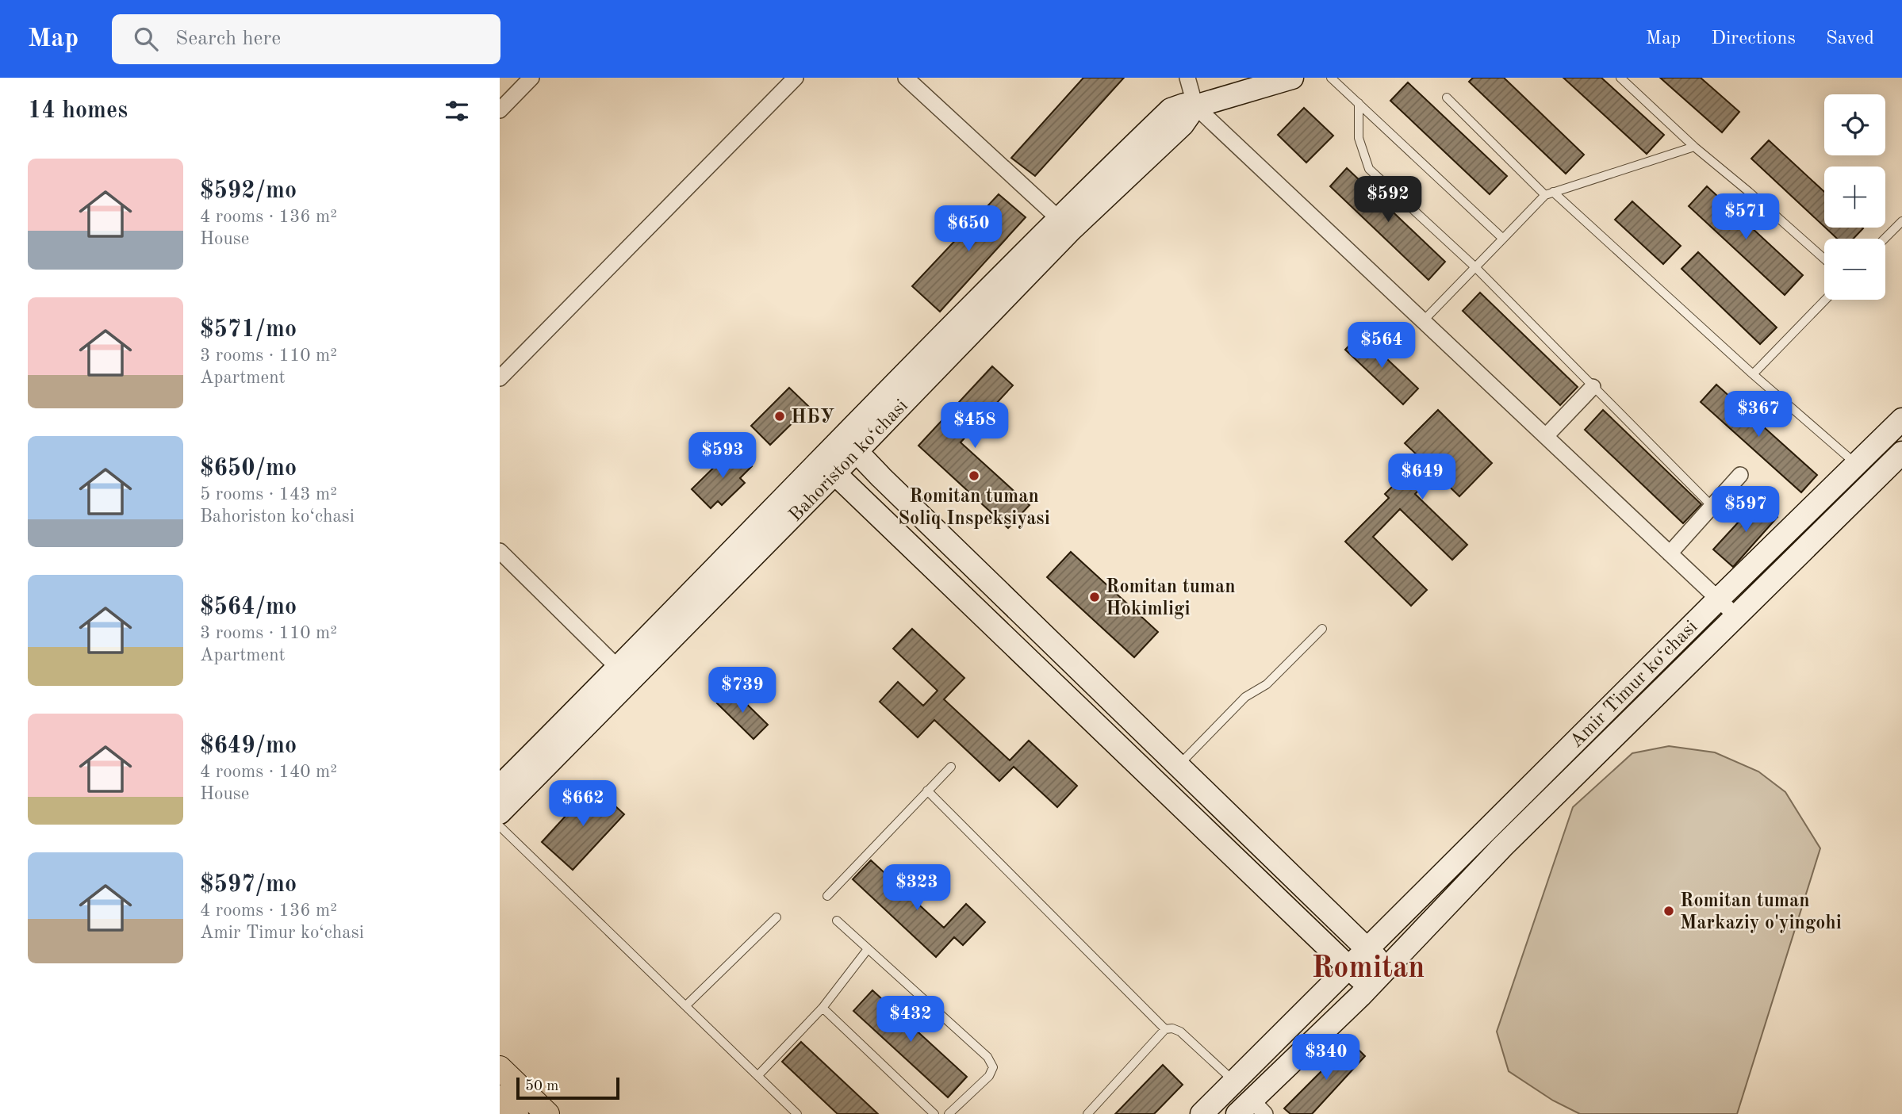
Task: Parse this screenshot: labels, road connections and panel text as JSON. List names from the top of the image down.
{
  "streets": {
    "street": ["Bahoriston ko‘chasi", "Amir Timur ko‘chasi"]
  },
  "districts": ["Romitan"],
  "places": [
    "НБУ",
    "Romitan tuman Soliq Inspeksiyasi",
    "Romitan tuman Hokimligi",
    "Romitan tuman Markaziy o'yingohi"
  ],
  "scale_bar": "50 m",
  "page": {
    "header": "Map",
    "search": "Search here",
    "nav": ["Map", "Directions", "Saved"],
    "heading": "14 homes",
    "map_buttons": ["+", "−"],
    "list": [
      {
        "name": "$592/mo",
        "note": "4 rooms · 136 m² · House"
      },
      {
        "name": "$571/mo",
        "note": "3 rooms · 110 m² · Apartment"
      },
      {
        "name": "$650/mo",
        "note": "5 rooms · 143 m² · Bahoriston ko‘chasi"
      },
      {
        "name": "$564/mo",
        "note": "3 rooms · 110 m² · Apartment"
      },
      {
        "name": "$649/mo",
        "note": "4 rooms · 140 m² · House"
      },
      {
        "name": "$597/mo",
        "note": "4 rooms · 136 m² · Amir Timur ko‘chasi"
      }
    ],
    "price": [
      "$592",
      "$571",
      "$650",
      "$564",
      "$367",
      "$458",
      "$593",
      "$649",
      "$597",
      "$739",
      "$662",
      "$323",
      "$432",
      "$340"
    ],
    "scale": "50 m"
  }
}
